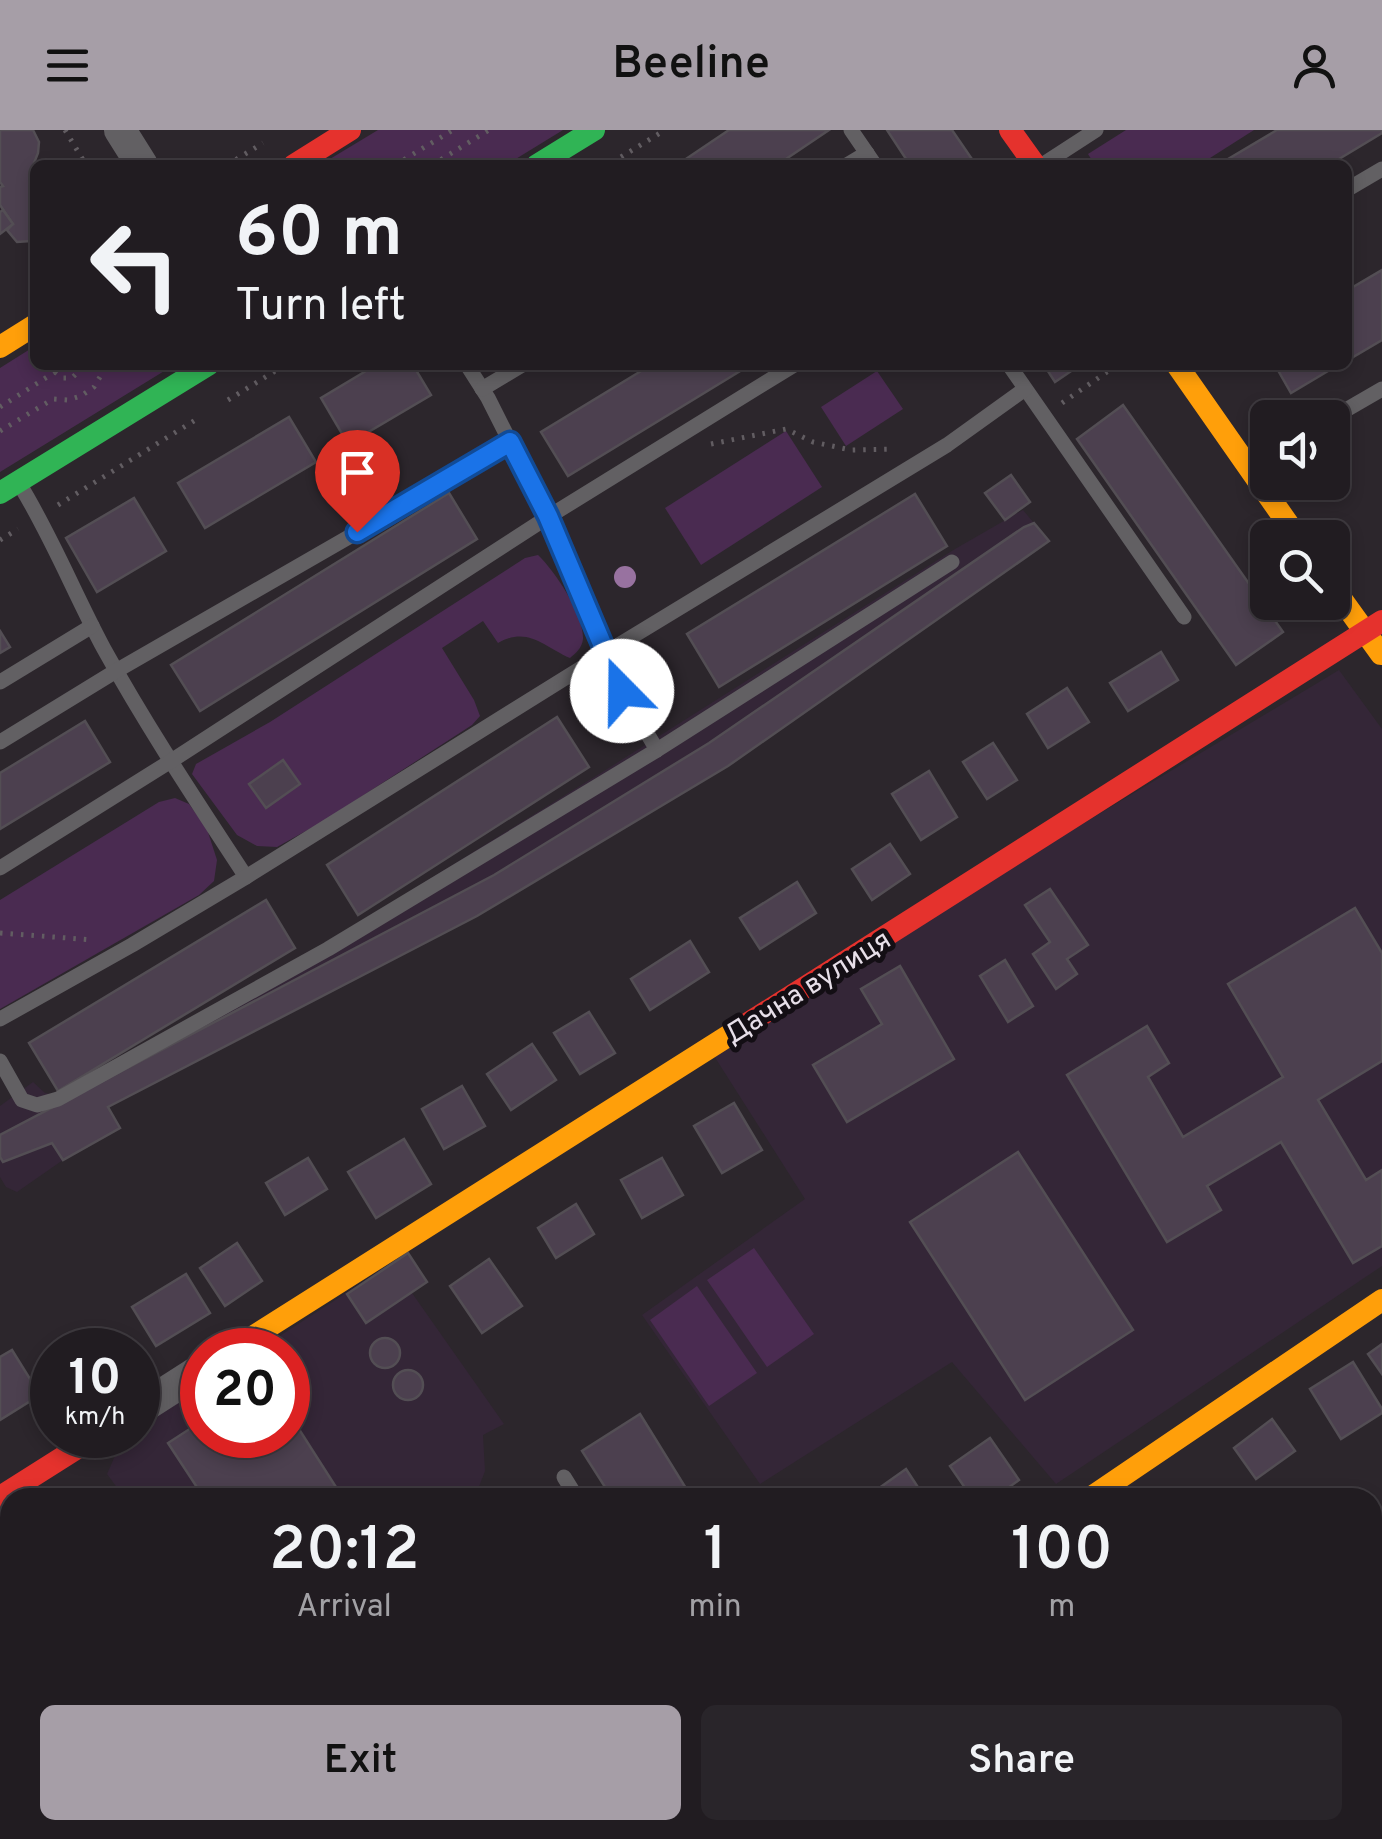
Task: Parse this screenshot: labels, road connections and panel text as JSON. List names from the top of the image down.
{
  "streets": {
    "street": ["Дачна вулиця"]
  },
  "page": {
    "header": "Beeline",
    "turn": ["60 m", "Turn left"],
    "speed": "10 km/h",
    "limit": "20",
    "eta": [
      "20:12",
      "Arrival",
      "1",
      "min",
      "100",
      "m"
    ],
    "buttons": ["Exit", "Share"]
  }
}
